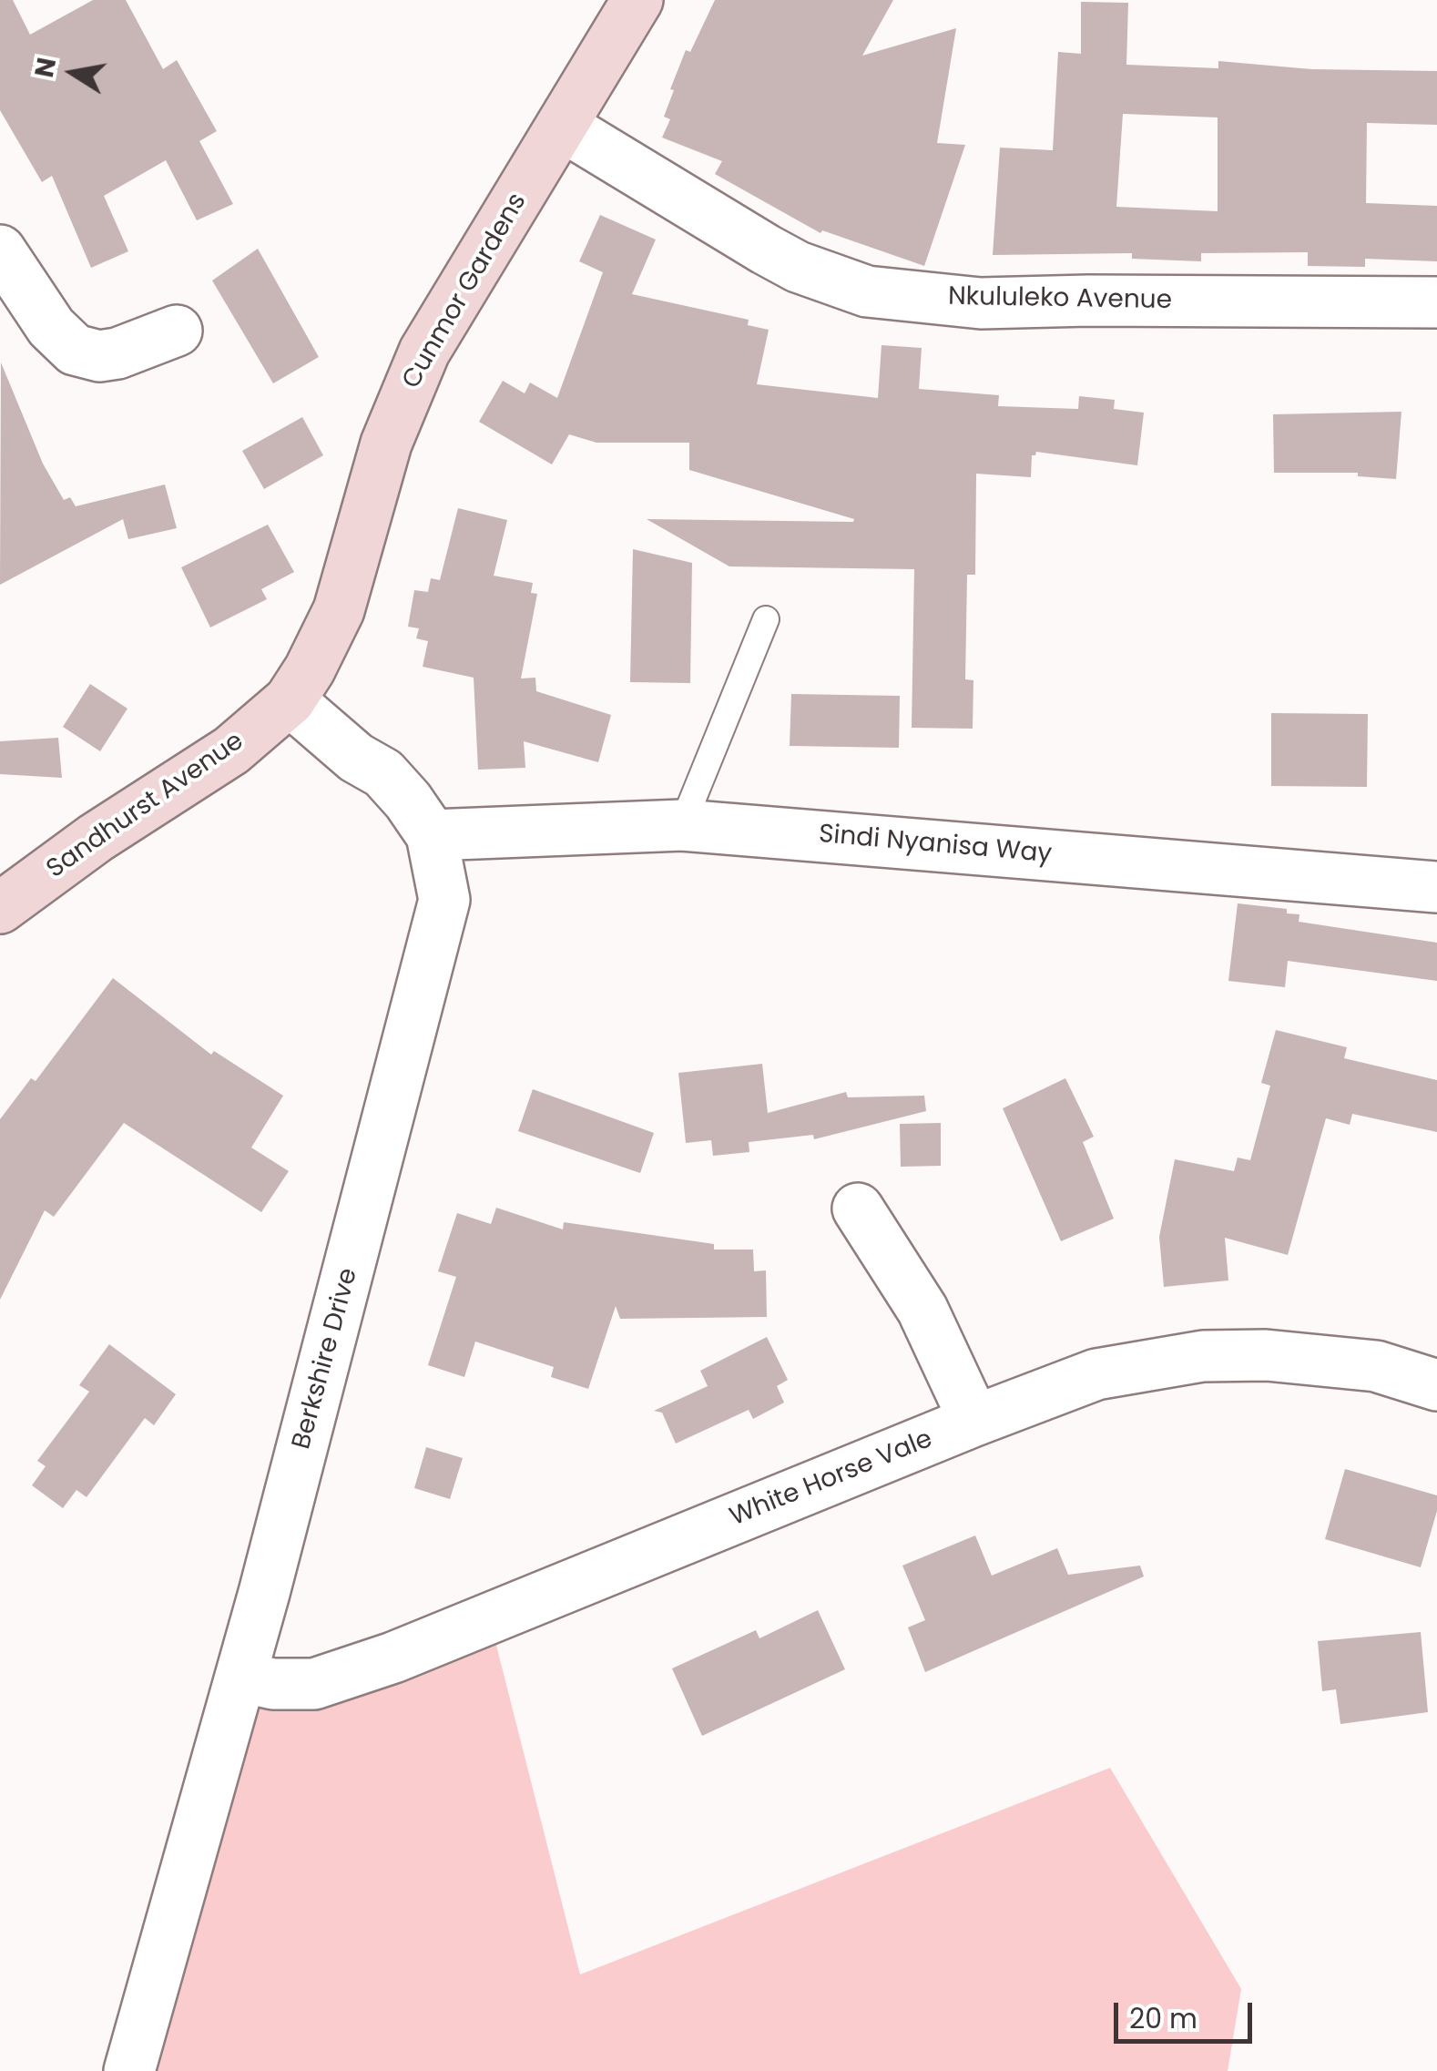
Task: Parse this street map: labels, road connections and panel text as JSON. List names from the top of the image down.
{
  "streets": {
    "street": [
      "Cunmor Gardens",
      "Nkululeko Avenue",
      "Sandhurst Avenue",
      "Sindi Nyanisa Way",
      "Berkshire Drive",
      "White Horse Vale"
    ]
  },
  "crossings": [
    ["Cunmor Gardens", "Nkululeko Avenue"],
    ["Cunmor Gardens", "Sandhurst Avenue"],
    ["Cunmor Gardens", "Berkshire Drive"],
    ["Sandhurst Avenue", "Berkshire Drive"],
    ["Sindi Nyanisa Way", "Berkshire Drive"],
    ["Berkshire Drive", "White Horse Vale"]
  ],
  "scale_bar": "20 m",
  "north": "left"
}
